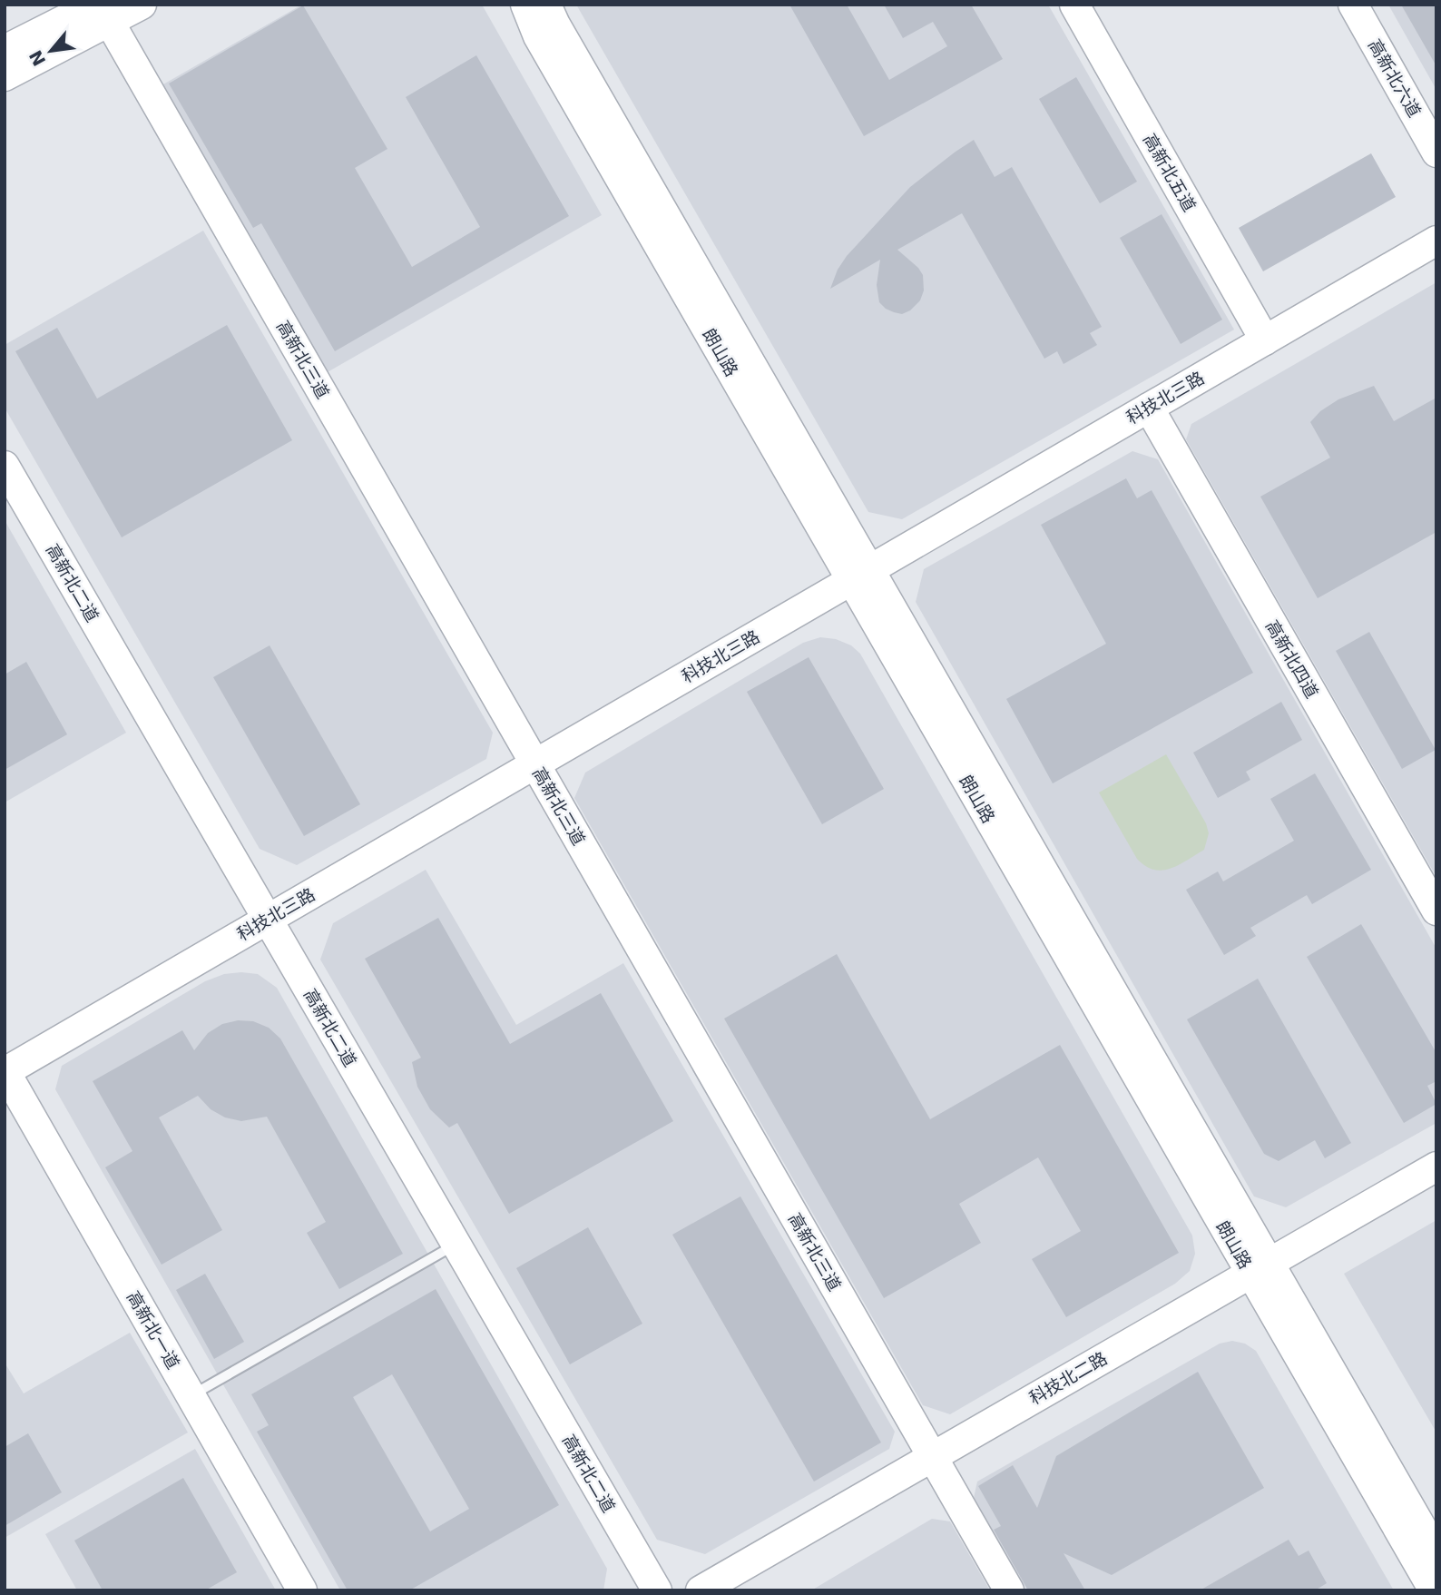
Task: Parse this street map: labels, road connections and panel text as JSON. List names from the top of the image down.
{
  "streets": {
    "street": [
      "高新北六道",
      "高新北五道",
      "朗山路",
      "高新北三道",
      "科技北三路",
      "高新北二道",
      "高新北四道",
      "高新北一道",
      "科技北二路"
    ]
  },
  "crossings": [
    ["高新北五道", "科技北三路"],
    ["朗山路", "科技北三路"],
    ["朗山路", "科技北二路"],
    ["高新北三道", "科技北三路"],
    ["高新北三道", "科技北二路"],
    ["科技北三路", "高新北二道"],
    ["科技北三路", "高新北四道"],
    ["科技北三路", "高新北一道"]
  ],
  "north": "bottom left"
}
